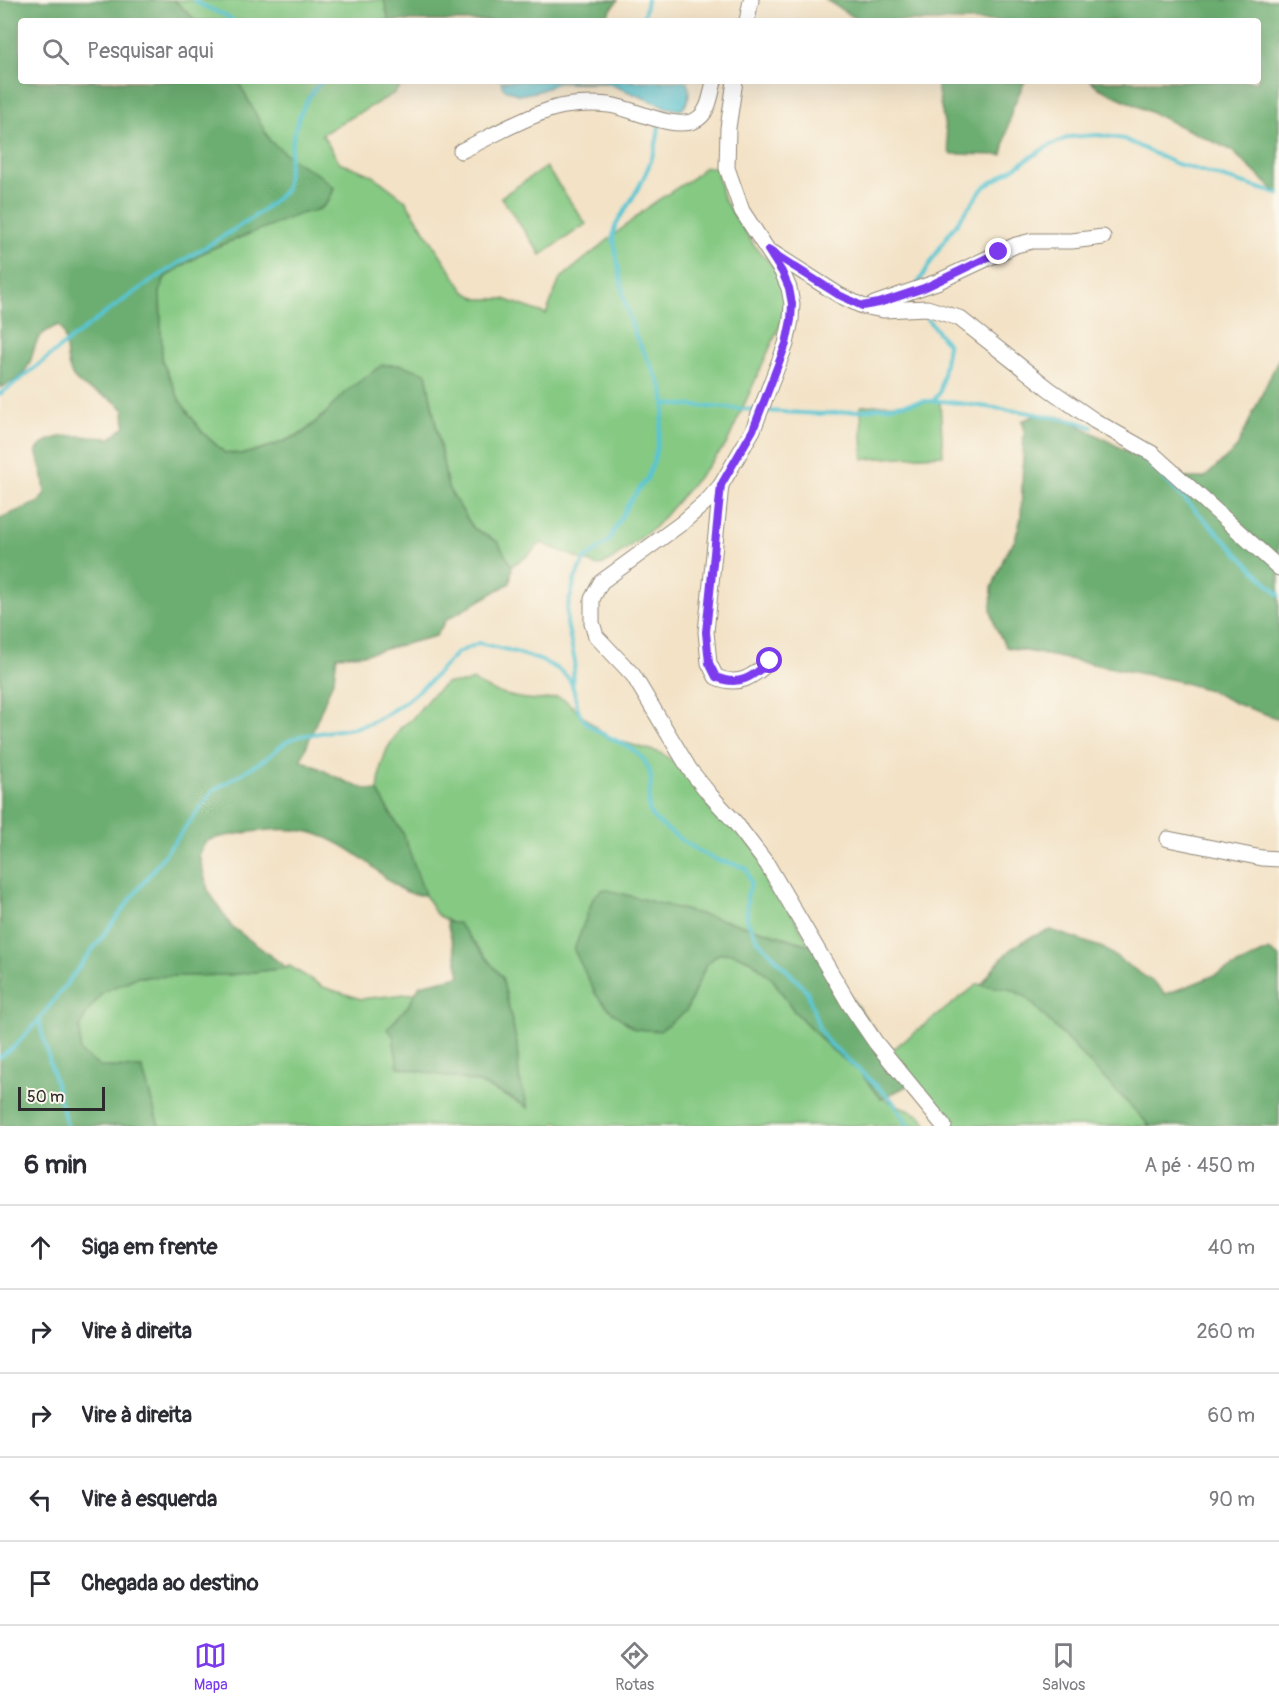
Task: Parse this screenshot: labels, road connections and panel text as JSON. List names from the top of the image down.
{
  "scale_bar": "50 m",
  "page": {
    "search": "Pesquisar aqui",
    "scale": "50 m",
    "heading": ["6 min", "A pé · 450 m"],
    "list": [
      ["Siga em frente", "40 m"],
      ["Vire à direita", "260 m"],
      ["Vire à direita", "60 m"],
      ["Vire à esquerda", "90 m"],
      "Chegada ao destino"
    ],
    "nav": ["Mapa", "Rotas", "Salvos"]
  }
}
